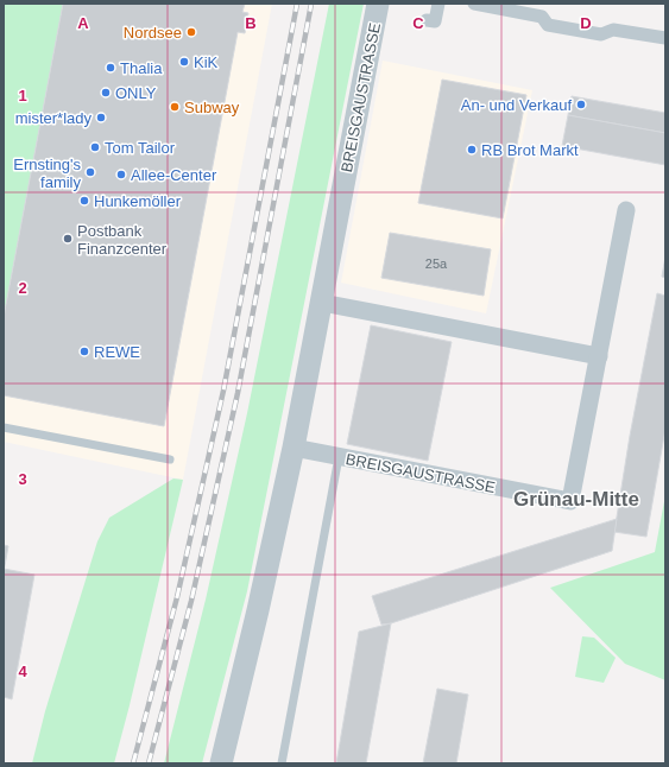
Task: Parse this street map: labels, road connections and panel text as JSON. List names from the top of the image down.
{
  "streets": {
    "street": ["BREISGAUSTRASSE"]
  },
  "districts": ["Grünau-Mitte"],
  "places": [
    "Nordsee",
    "KiK",
    "Thalia",
    "ONLY",
    "An- und Verkauf",
    "Subway",
    "mister*lady",
    "Tom Tailor",
    "RB Brot Markt",
    "Ernsting's family",
    "Allee-Center",
    "Hunkemöller",
    "Postbank Finanzcenter",
    "REWE"
  ],
  "house_numbers": ["25a"],
  "grid": {
    "columns": [
      "A",
      "B",
      "C",
      "D"
    ],
    "rows": [
      "1",
      "2",
      "3",
      "4"
    ]
  }
}
